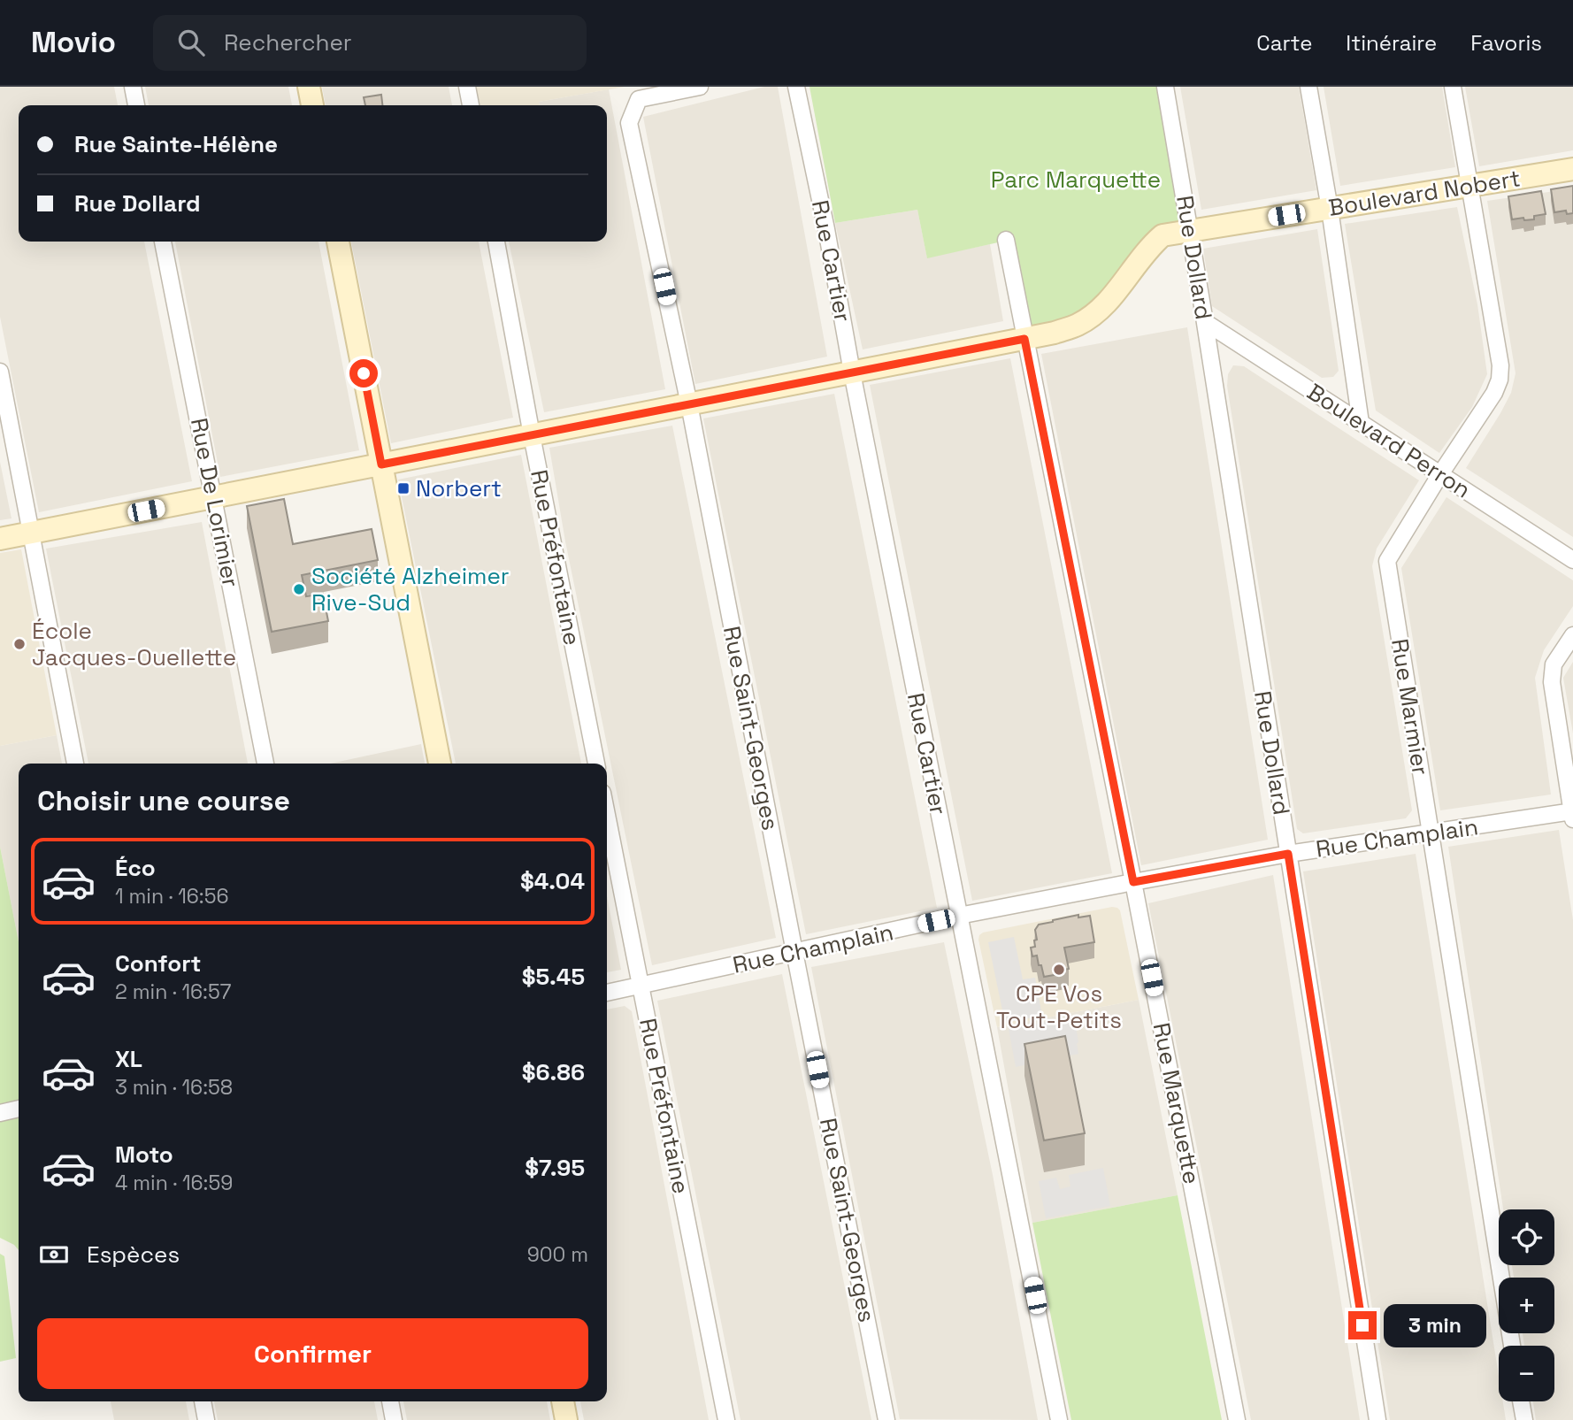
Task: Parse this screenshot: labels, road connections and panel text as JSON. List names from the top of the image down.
{
  "streets": {
    "street": [
      "Boulevard Nobert",
      "Rue Dollard",
      "Rue Cartier",
      "Boulevard Perron",
      "Rue De Lorimier",
      "Rue Préfontaine",
      "Rue Marmier",
      "Rue Saint-Georges",
      "Rue Champlain",
      "Rue Marquette"
    ]
  },
  "crossings": [
    ["Boulevard Nobert", "Rue Dollard"],
    ["Boulevard Nobert", "Rue Cartier"],
    ["Boulevard Nobert", "Rue De Lorimier"],
    ["Boulevard Nobert", "Rue Préfontaine"],
    ["Boulevard Nobert", "Rue Marmier"],
    ["Boulevard Nobert", "Rue Saint-Georges"],
    ["Boulevard Nobert", "Rue Marquette"],
    ["Rue Dollard", "Boulevard Perron"],
    ["Rue Dollard", "Rue Champlain"],
    ["Rue Cartier", "Rue Champlain"],
    ["Boulevard Perron", "Rue Marmier"],
    ["Rue Préfontaine", "Rue Champlain"],
    ["Rue Marmier", "Rue Champlain"],
    ["Rue Saint-Georges", "Rue Champlain"],
    ["Rue Champlain", "Rue Marquette"]
  ],
  "parks": ["Parc Marquette"],
  "places": {
    "transit": ["Norbert"],
    "other": ["Société Alzheimer Rive-Sud", "École Jacques-Ouellette", "CPE Vos Tout-Petits"]
  },
  "page": {
    "header": "Movio",
    "search": "Rechercher",
    "nav": ["Carte", "Itinéraire", "Favoris"],
    "banner": ["Rue Sainte-Hélène", "Rue Dollard"],
    "heading": "Choisir une course",
    "list": [
      {
        "name": "Éco",
        "note": "1 min · 16:56",
        "value": "$4.04"
      },
      {
        "name": "Confort",
        "note": "2 min · 16:57",
        "value": "$5.45"
      },
      {
        "name": "XL",
        "note": "3 min · 16:58",
        "value": "$6.86"
      },
      {
        "name": "Moto",
        "note": "4 min · 16:59",
        "value": "$7.95"
      }
    ],
    "map_buttons": ["+", "−"],
    "pay": ["Espèces", "900 m"],
    "bubble": "3 min",
    "buttons": "Confirmer"
  }
}
